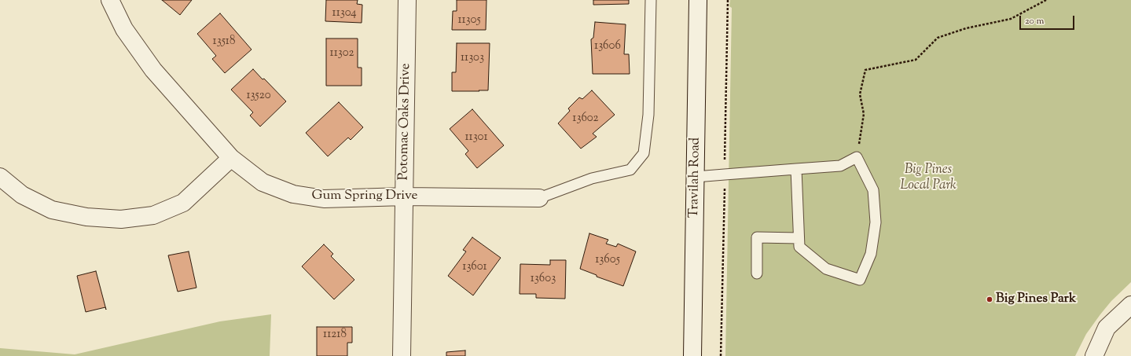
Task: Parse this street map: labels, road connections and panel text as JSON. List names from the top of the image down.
{
  "streets": {
    "street": ["Potomac Oaks Drive", "Travilah Road", "Gum Spring Drive"]
  },
  "crossings": [
    ["Potomac Oaks Drive", "Gum Spring Drive"]
  ],
  "parks": ["Big Pines Local Park"],
  "places": ["Big Pines Park"],
  "house_numbers": [
    "11304",
    "11305",
    "13518",
    "13606",
    "11302",
    "11303",
    "13520",
    "13602",
    "11301",
    "13605",
    "13601",
    "13603",
    "11218"
  ],
  "scale_bar": "20 m"
}
